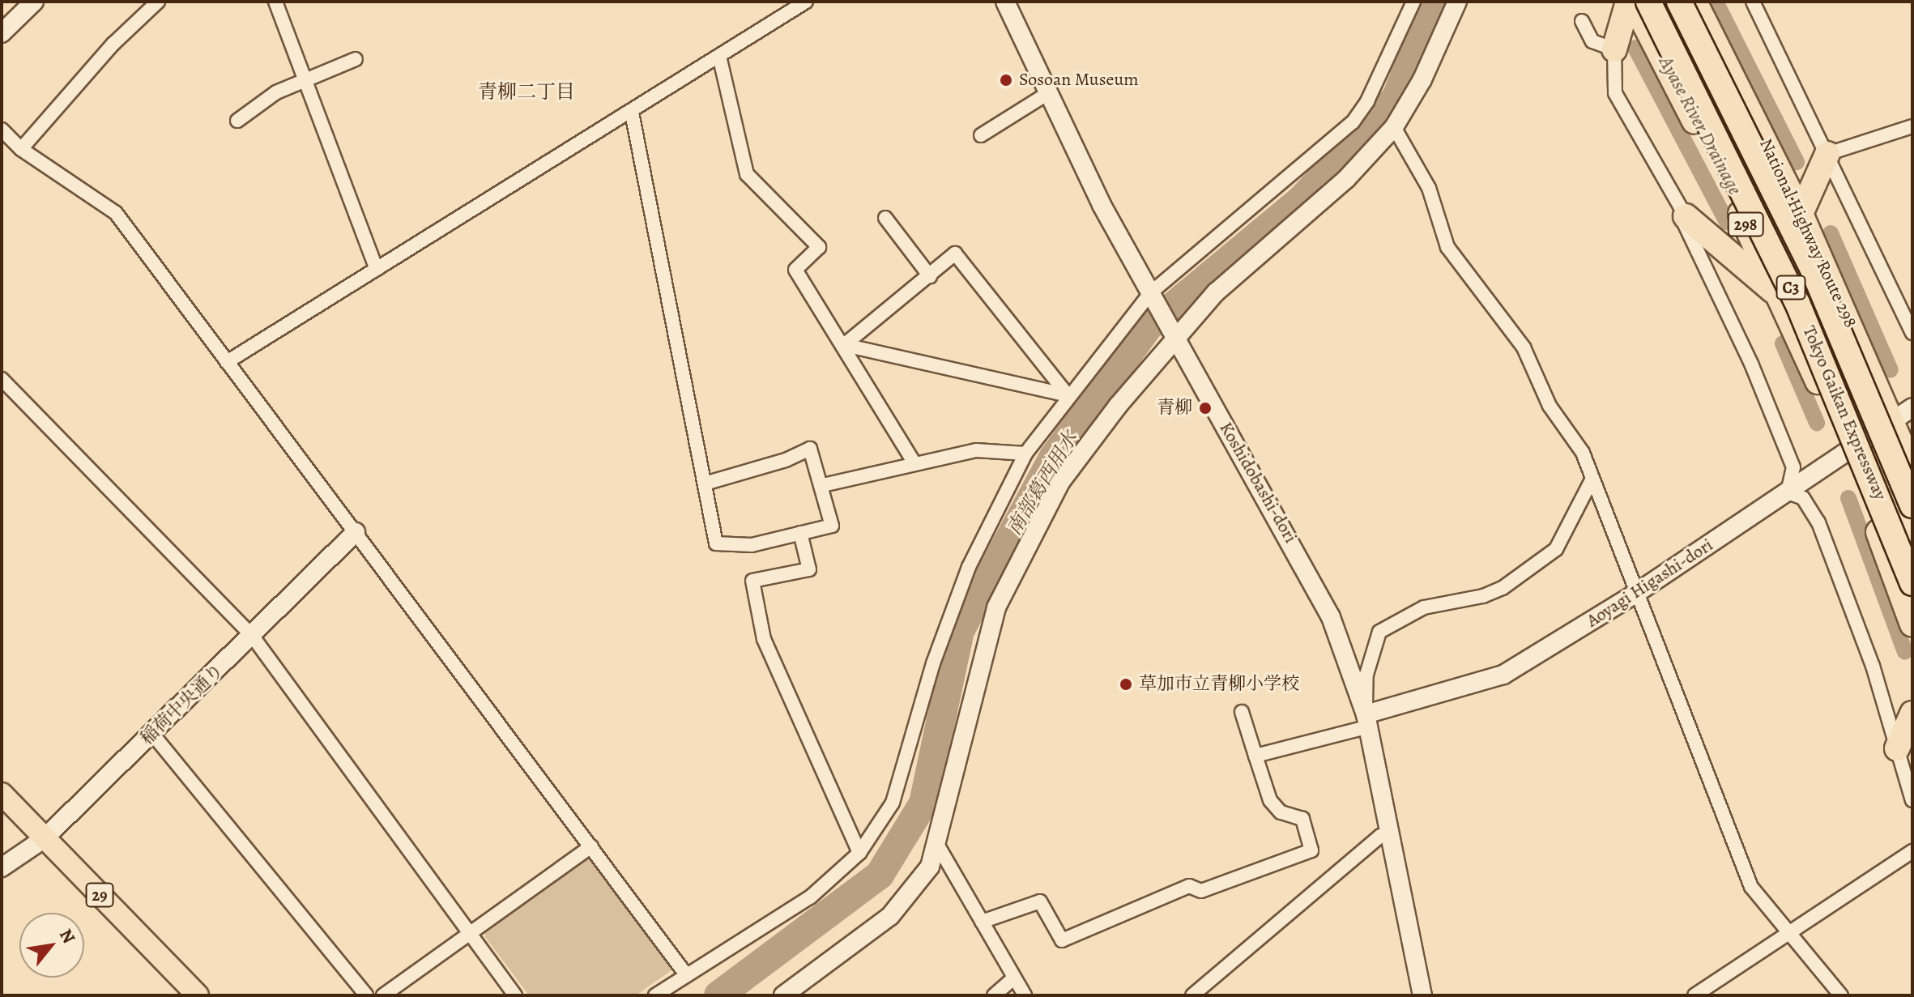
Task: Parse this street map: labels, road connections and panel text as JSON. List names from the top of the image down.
{
  "streets": {
    "highway": [
      "298",
      "National Highway Route 298",
      "C3",
      "Tokyo Gaikan Expressway"
    ],
    "main road": ["29"],
    "street": ["Koshidobashi-dori", "Aoyagi Higashi-dori", "稲荷中央通り"]
  },
  "crossings": [
    ["298", "Aoyagi Higashi-dori"],
    ["National Highway Route 298", "Aoyagi Higashi-dori"],
    ["Koshidobashi-dori", "Aoyagi Higashi-dori"],
    ["稲荷中央通り", "29"]
  ],
  "districts": ["青柳二丁目"],
  "water": ["Ayase River Drainage", "南部葛西用水"],
  "places": ["Sosoan Museum", "青柳", "草加市立青柳小学校"],
  "north": "top right"
}
